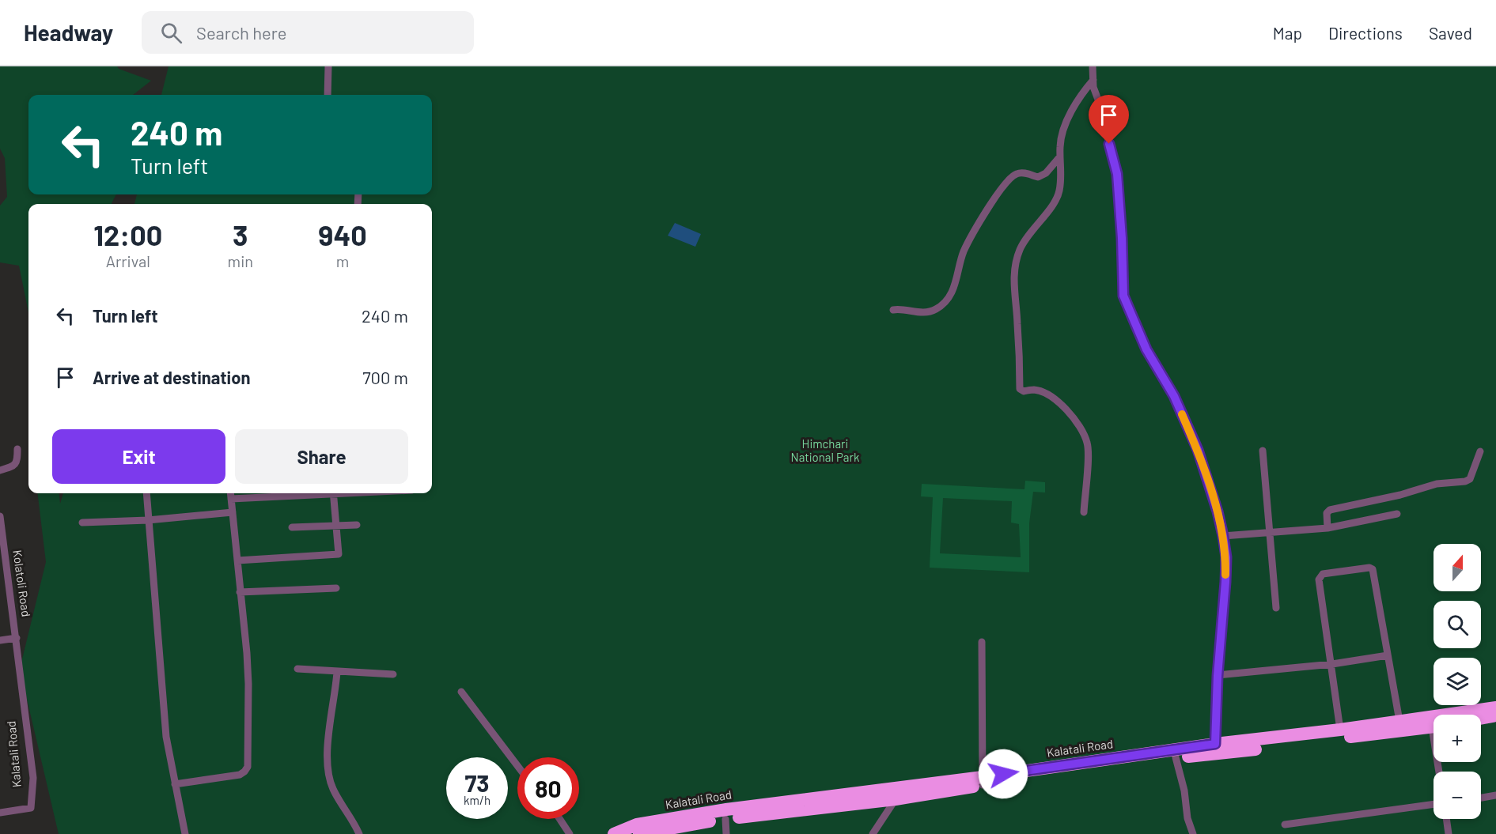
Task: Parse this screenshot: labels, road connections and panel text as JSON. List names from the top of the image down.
{
  "streets": {
    "highway": ["Kalatali Road"],
    "street": ["Kolatoli Road"]
  },
  "crossings": [
    ["Kolatoli Road", "Kalatali Road"]
  ],
  "parks": ["Himchari National Park"],
  "north": "top",
  "page": {
    "header": "Headway",
    "search": "Search here",
    "nav": ["Map", "Directions", "Saved"],
    "turn": ["240 m", "Turn left"],
    "eta": [
      "12:00",
      "Arrival",
      "3",
      "min",
      "940",
      "m"
    ],
    "list": [
      {
        "name": "Turn left",
        "value": "240 m"
      },
      {
        "name": "Arrive at destination",
        "value": "700 m"
      }
    ],
    "buttons": ["Exit", "Share"],
    "map_buttons": ["+", "−"],
    "speed": "73 km/h",
    "limit": "80"
  }
}
